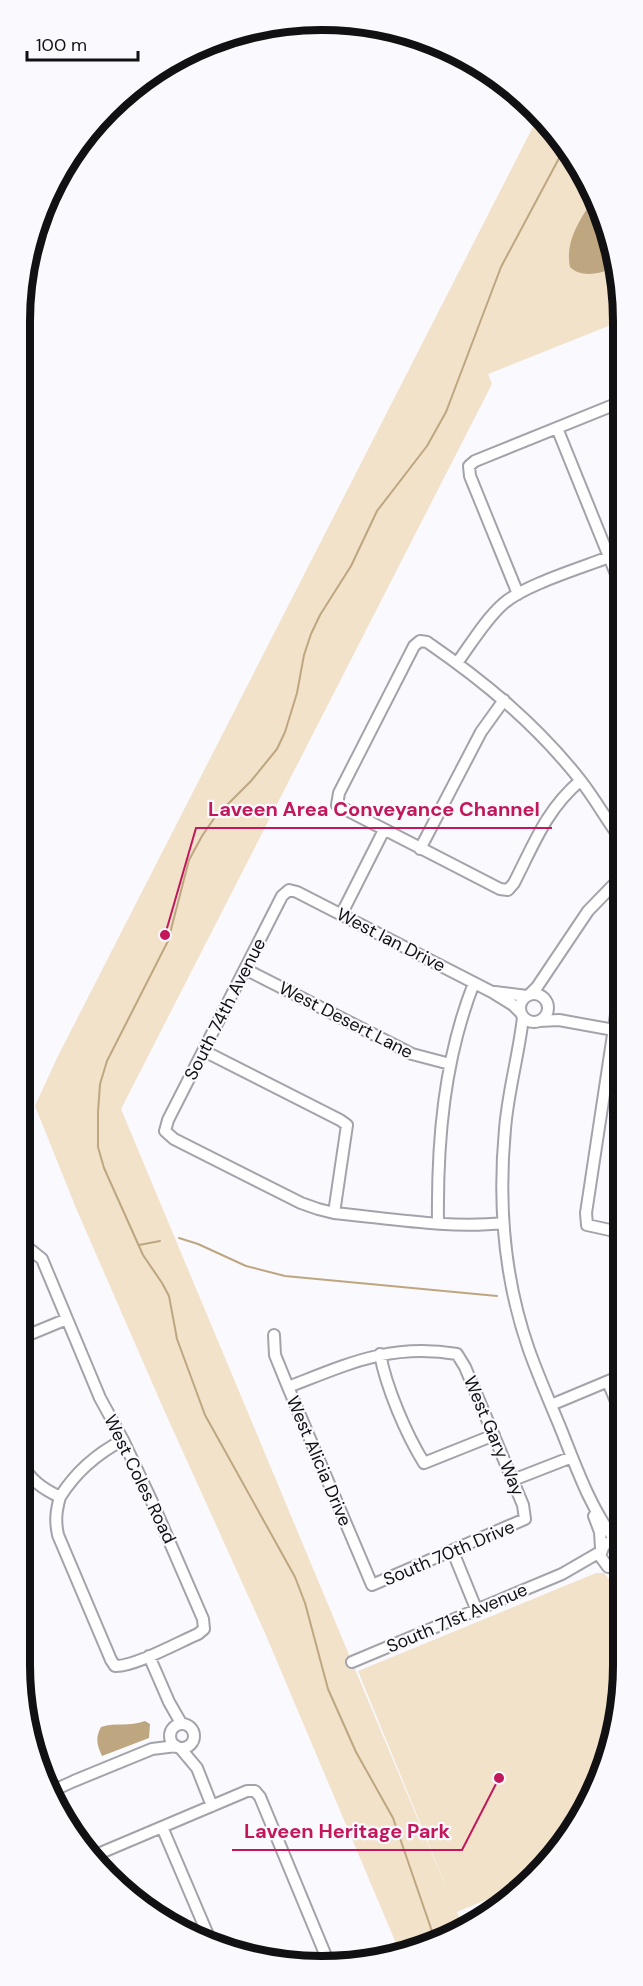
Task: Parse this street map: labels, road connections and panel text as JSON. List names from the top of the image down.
{
  "streets": {
    "street": [
      "West Ian Drive",
      "South 74th Avenue",
      "West Desert Lane",
      "West Gary Way",
      "West Alicia Drive",
      "West Coles Road",
      "South 70th Drive",
      "South 71st Avenue"
    ]
  },
  "crossings": [
    ["West Ian Drive", "South 74th Avenue"],
    ["South 74th Avenue", "West Desert Lane"],
    ["West Gary Way", "South 70th Drive"],
    ["West Alicia Drive", "South 70th Drive"]
  ],
  "places": ["Laveen Area Conveyance Channel", "Laveen Heritage Park"],
  "scale_bar": "100 m"
}
